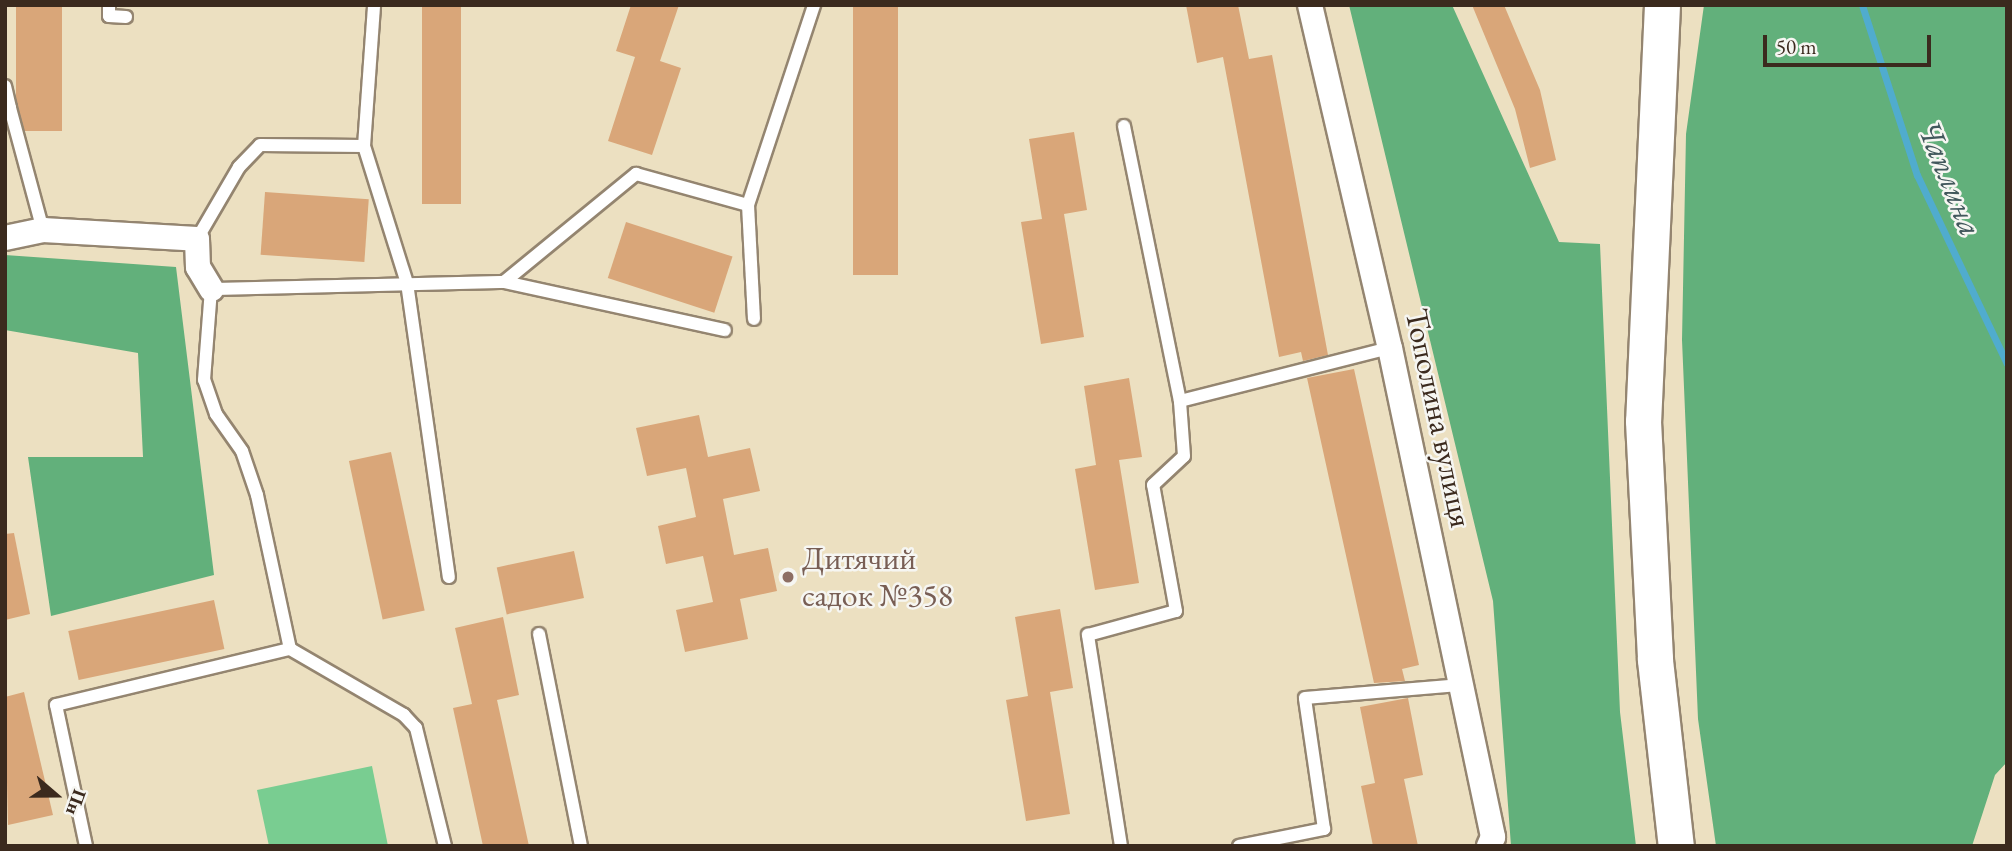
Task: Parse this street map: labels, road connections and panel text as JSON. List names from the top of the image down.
{
  "streets": {
    "street": ["Тополина вулиця"]
  },
  "water": ["Чаплина"],
  "places": ["Дитячий садок №358"],
  "scale_bar": "50 m",
  "north": "right"
}
